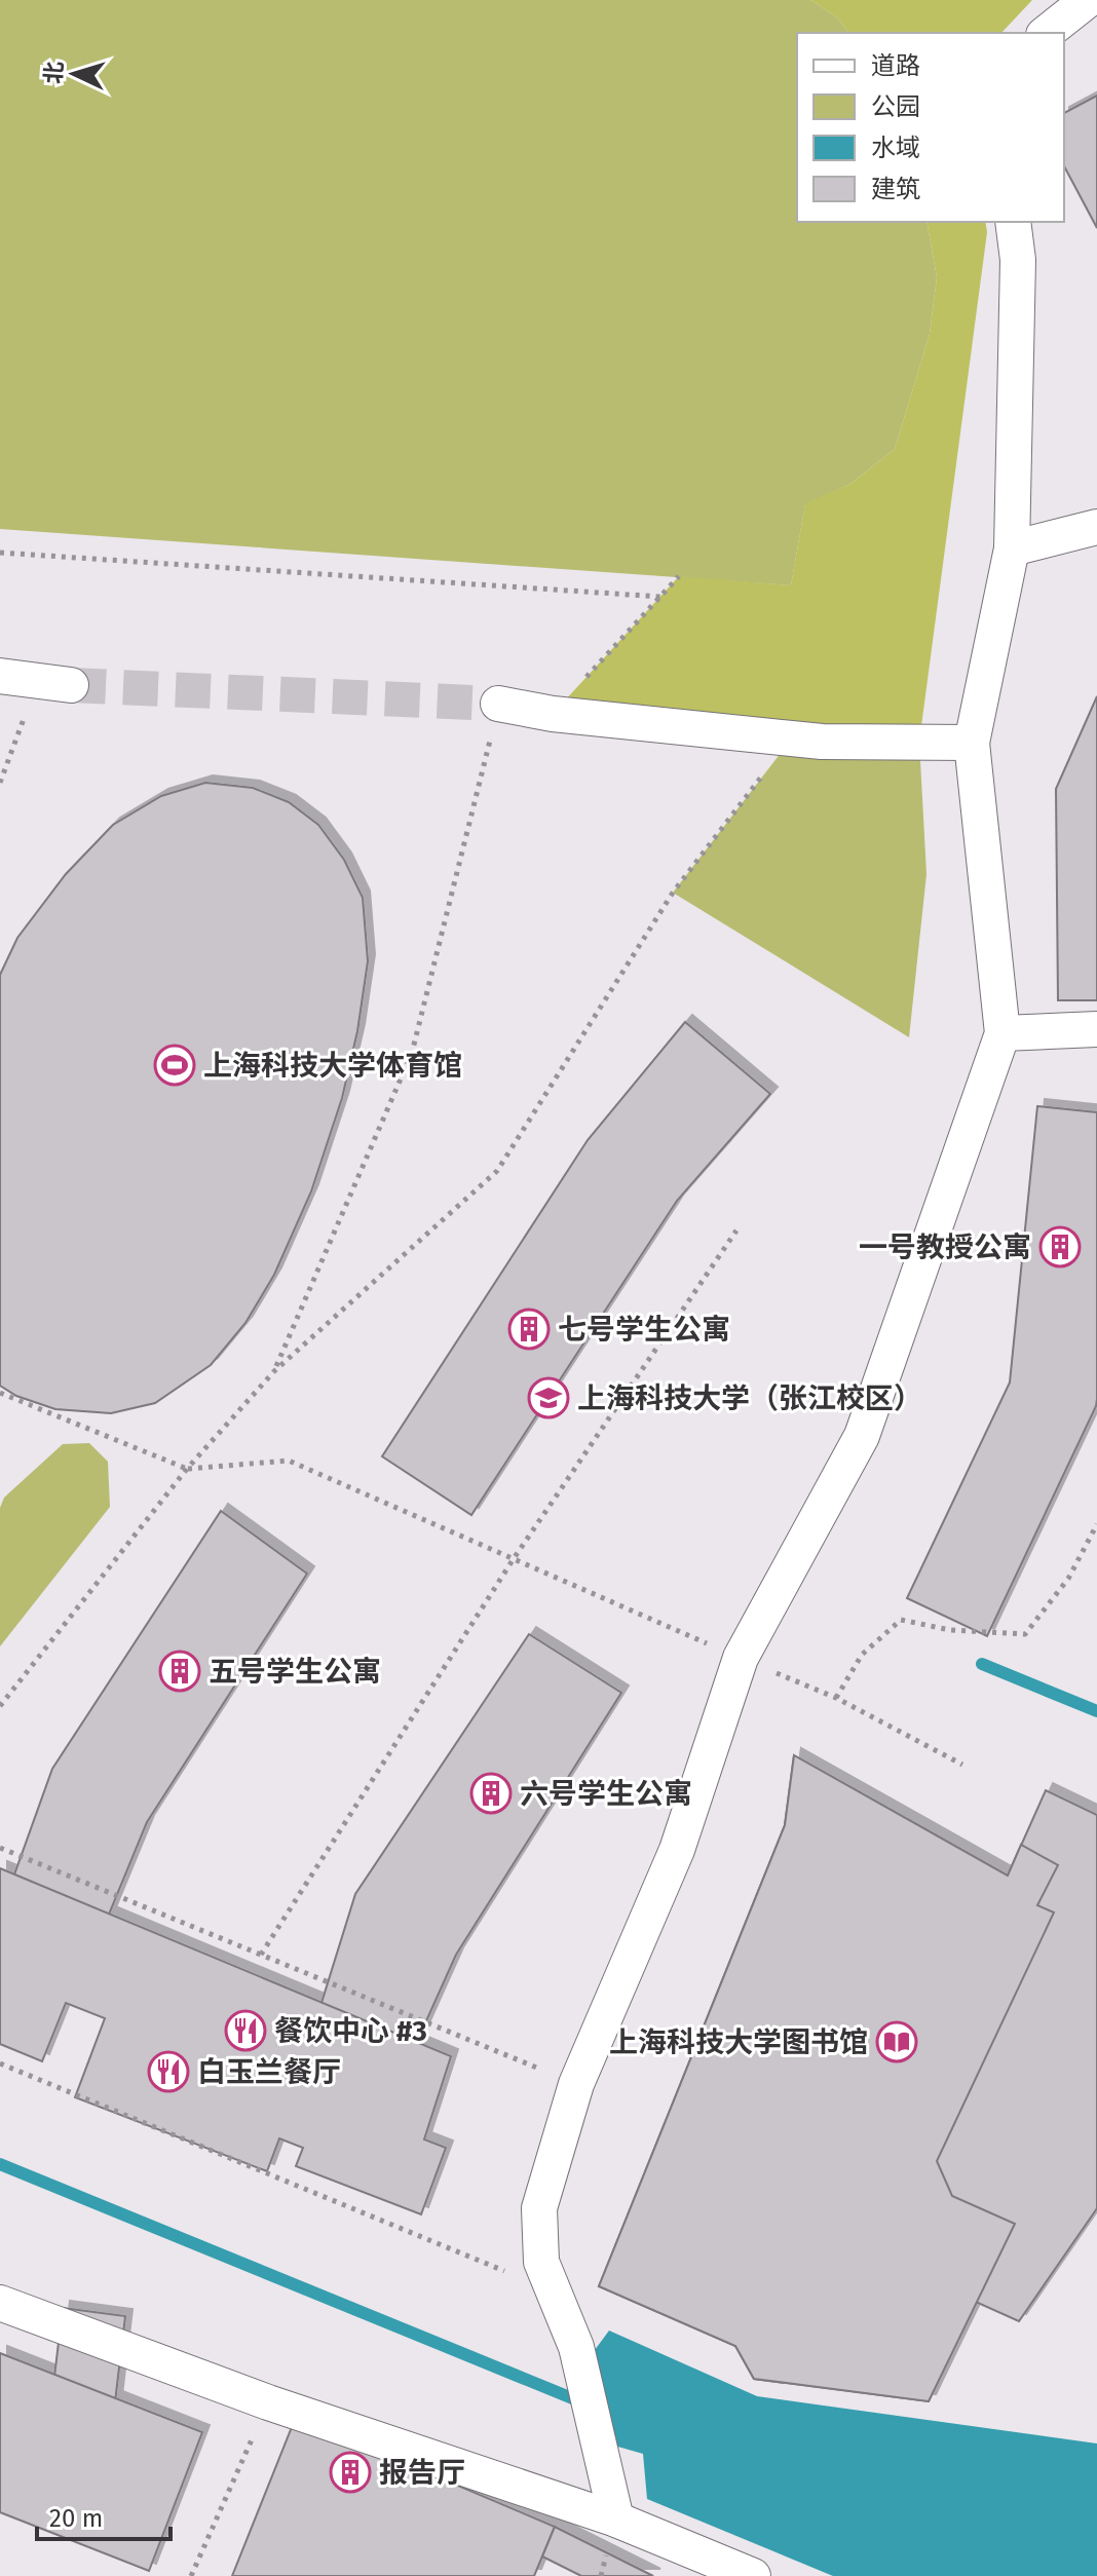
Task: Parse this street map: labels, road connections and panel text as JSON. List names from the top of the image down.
{
  "places": {
    "sports": ["上海科技大学体育馆"],
    "building": [
      "一号教授公寓",
      "七号学生公寓",
      "五号学生公寓",
      "六号学生公寓",
      "报告厅"
    ],
    "school or university": ["上海科技大学（张江校区）"],
    "restaurant": ["餐饮中心 #3", "白玉兰餐厅"],
    "library": ["上海科技大学图书馆"]
  },
  "legend": [
    "道路",
    "公园",
    "水域",
    "建筑"
  ],
  "scale_bar": "20 m",
  "north": "left"
}
